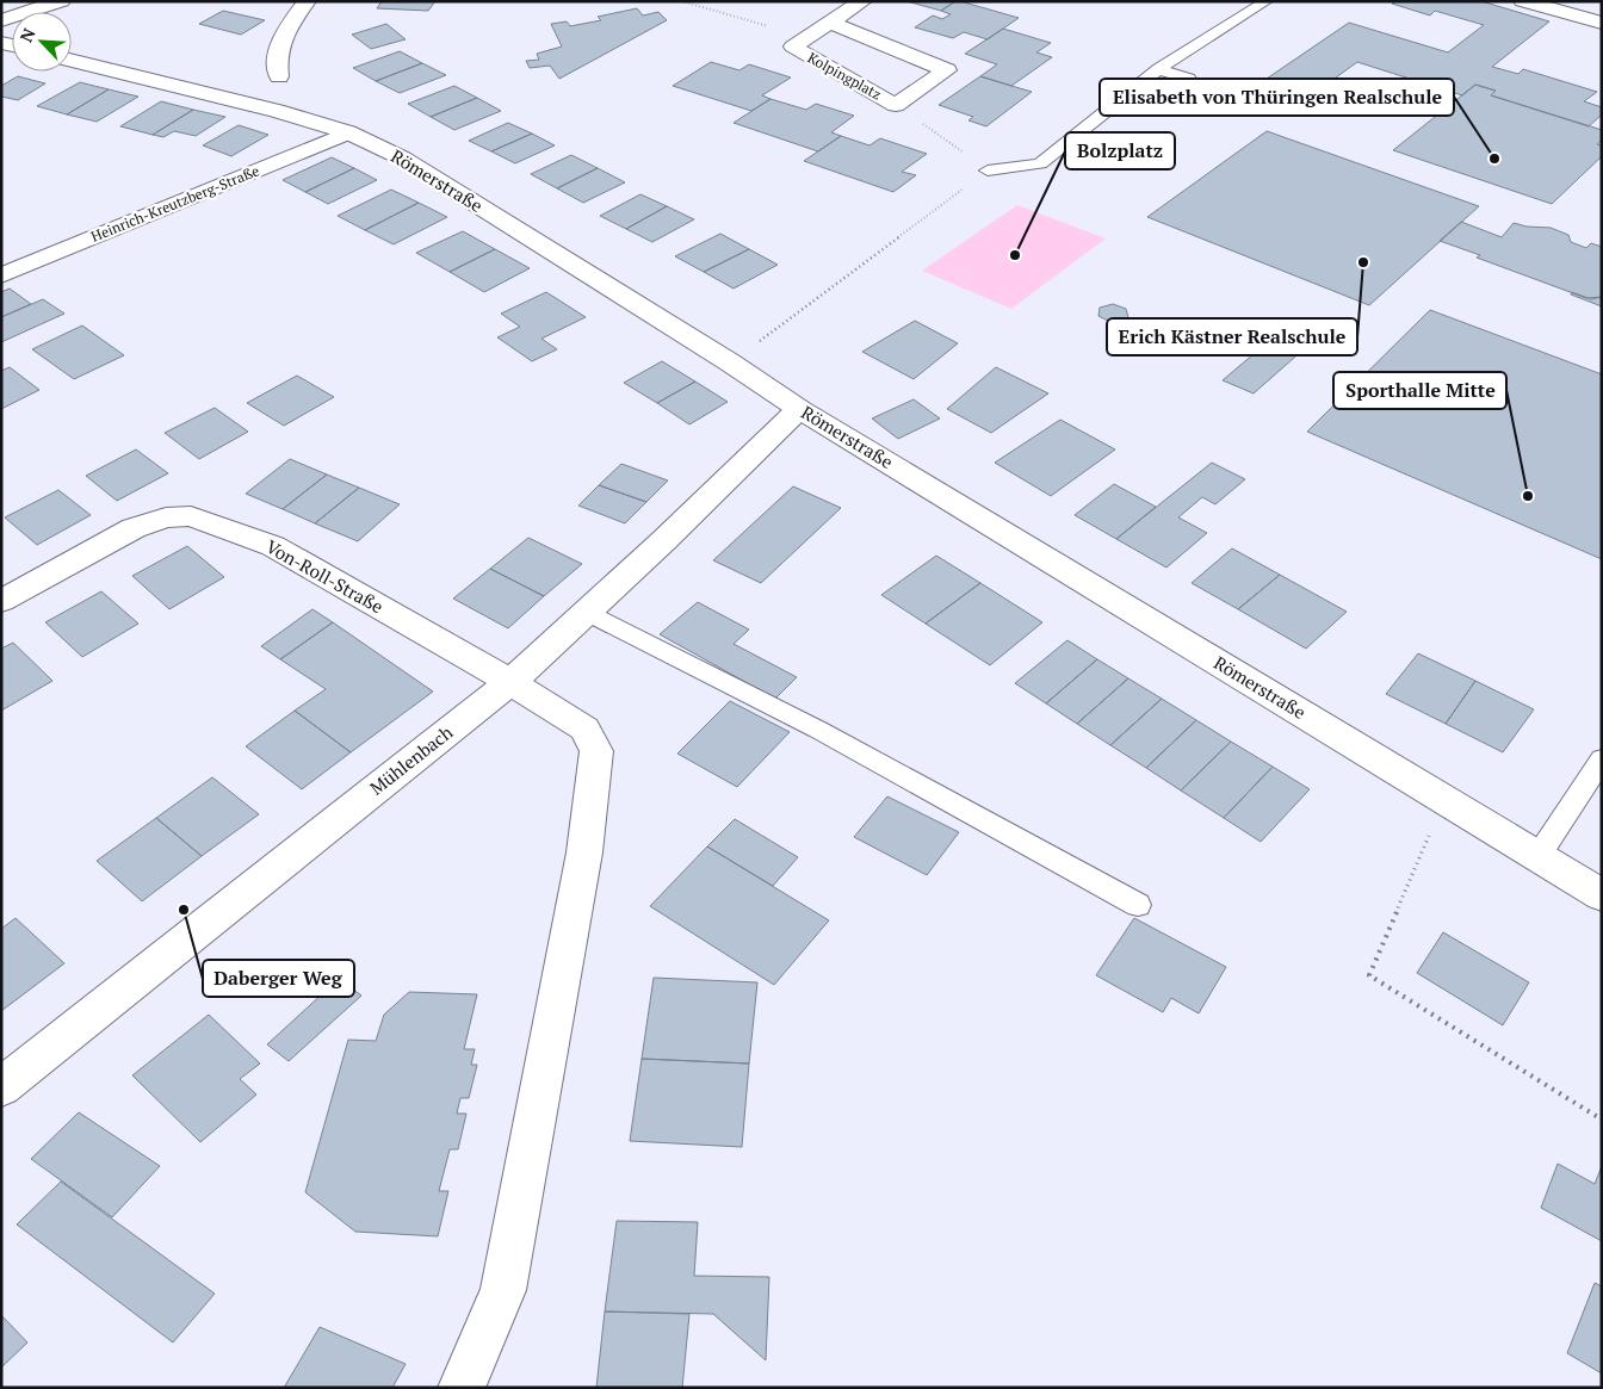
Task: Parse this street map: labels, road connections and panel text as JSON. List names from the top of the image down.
{
  "streets": {
    "street": [
      "Kolpingplatz",
      "Römerstraße",
      "Heinrich-Kreutzberg-Straße",
      "Von-Roll-Straße",
      "Mühlenbach"
    ]
  },
  "crossings": [
    ["Römerstraße", "Heinrich-Kreutzberg-Straße"],
    ["Römerstraße", "Mühlenbach"],
    ["Von-Roll-Straße", "Mühlenbach"]
  ],
  "places": [
    "Elisabeth von Thüringen Realschule",
    "Bolzplatz",
    "Erich Kästner Realschule",
    "Sporthalle Mitte",
    "Daberger Weg"
  ],
  "north": "top left"
}
